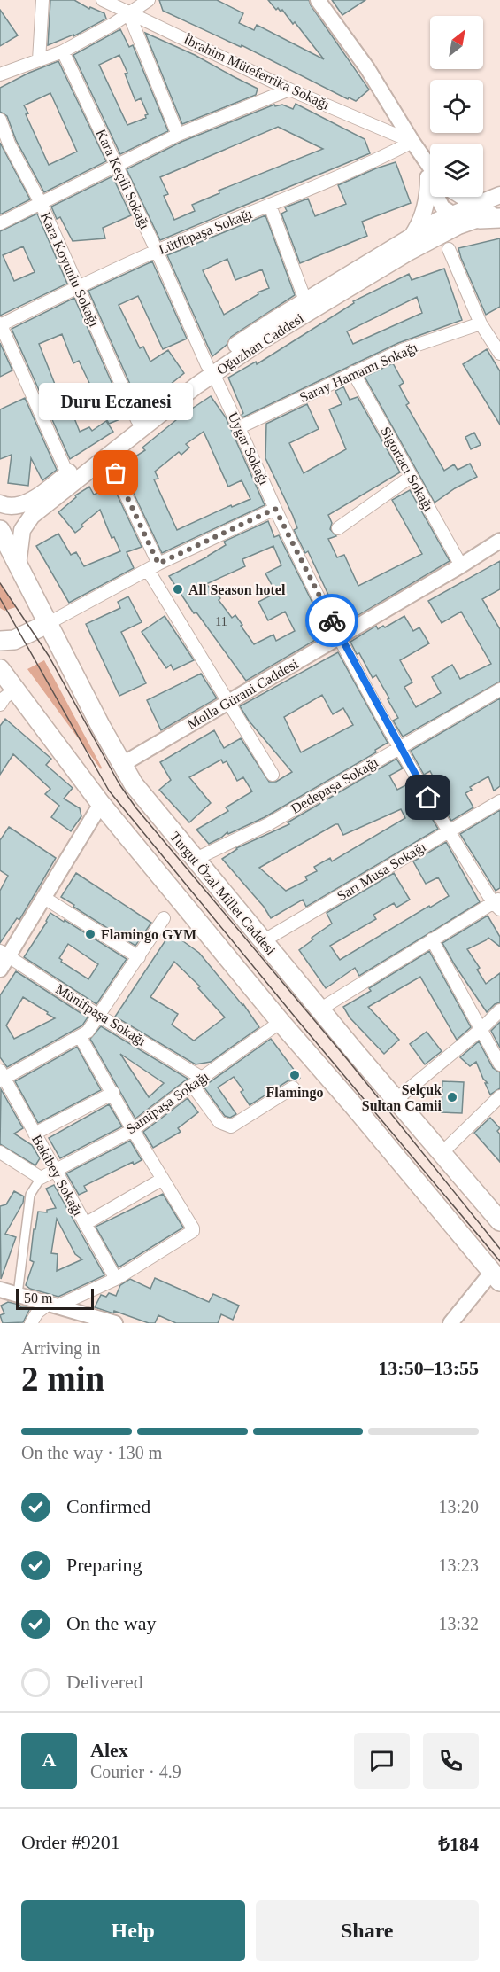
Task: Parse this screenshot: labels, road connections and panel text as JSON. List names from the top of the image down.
{
  "streets": {
    "main road": ["Oğuzhan Caddesi", "Turgut Özal Millet Caddesi"],
    "street": [
      "İbrahim Müteferrika Sokağı",
      "Kara Keçili Sokağı",
      "Lütfüpaşa Sokağı",
      "Kara Koyunlu Sokağı",
      "Saray Hamamı Sokağı",
      "Uygar Sokağı",
      "Sigortacı Sokağı",
      "Molla Gürani Caddesi",
      "Dedepaşa Sokağı",
      "Sarı Musa Sokağı",
      "Münifpaşa Sokağı",
      "Samipaşa Sokağı",
      "Bakibey Sokağı"
    ]
  },
  "crossings": [
    ["İbrahim Müteferrika Sokağı", "Lütfüpaşa Sokağı"],
    ["Kara Keçili Sokağı", "Lütfüpaşa Sokağı"],
    ["Kara Keçili Sokağı", "Oğuzhan Caddesi"],
    ["Kara Keçili Sokağı", "Uygar Sokağı"],
    ["Lütfüpaşa Sokağı", "Kara Koyunlu Sokağı"],
    ["Kara Koyunlu Sokağı", "Oğuzhan Caddesi"],
    ["Oğuzhan Caddesi", "Uygar Sokağı"],
    ["Oğuzhan Caddesi", "Turgut Özal Millet Caddesi"],
    ["Saray Hamamı Sokağı", "Uygar Sokağı"],
    ["Saray Hamamı Sokağı", "Sigortacı Sokağı"],
    ["Uygar Sokağı", "Molla Gürani Caddesi"],
    ["Uygar Sokağı", "Dedepaşa Sokağı"],
    ["Uygar Sokağı", "Sarı Musa Sokağı"],
    ["Sigortacı Sokağı", "Molla Gürani Caddesi"],
    ["Molla Gürani Caddesi", "Turgut Özal Millet Caddesi"],
    ["Dedepaşa Sokağı", "Turgut Özal Millet Caddesi"],
    ["Sarı Musa Sokağı", "Turgut Özal Millet Caddesi"],
    ["Münifpaşa Sokağı", "Samipaşa Sokağı"],
    ["Samipaşa Sokağı", "Bakibey Sokağı"]
  ],
  "places": [
    "Duru Eczanesi",
    "All Season hotel",
    "Flamingo GYM",
    "Flamingo",
    "Selçuk Sultan Camii"
  ],
  "house_numbers": ["11"],
  "scale_bar": "50 m",
  "north": "top right",
  "page": {
    "bubble": "Duru Eczanesi",
    "scale": "50 m",
    "heading": ["2 min", "Arriving in", "13:50–13:55"],
    "panel": [
      "Alex",
      "Courier · 4.9",
      "Order #9201",
      "₺184"
    ],
    "bar": "On the way · 130 m",
    "list": [
      ["Confirmed", "13:20"],
      ["Preparing", "13:23"],
      ["On the way", "13:32"],
      "Delivered"
    ],
    "round": "A",
    "buttons": ["Help", "Share"]
  }
}
